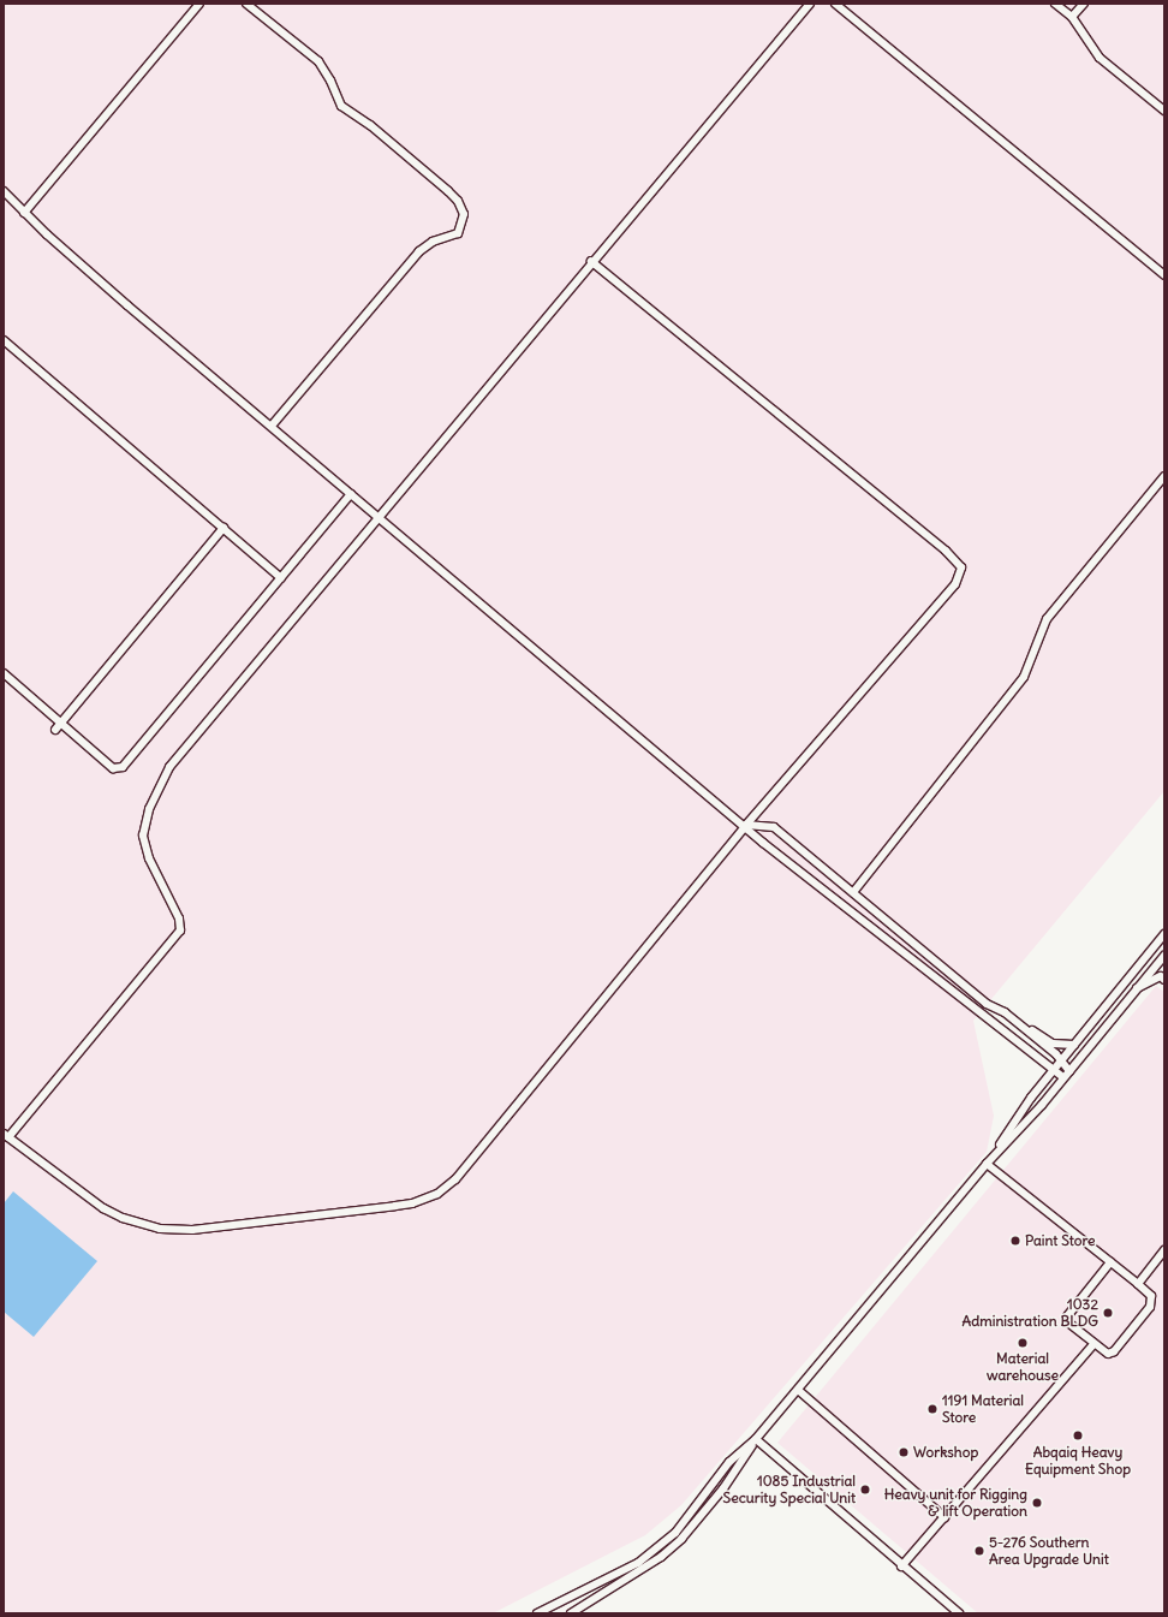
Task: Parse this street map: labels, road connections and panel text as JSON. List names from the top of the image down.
{
  "places": [
    "Paint Store",
    "1032 Administration BLDG",
    "Material warehouse",
    "1191 Material Store",
    "Abqaiq Heavy Equipment Shop",
    "Workshop",
    "1085 Industrial Security Special Unit",
    "Heavy unit for Rigging & lift Operation",
    "5-276 Southern Area Upgrade Unit"
  ]
}
